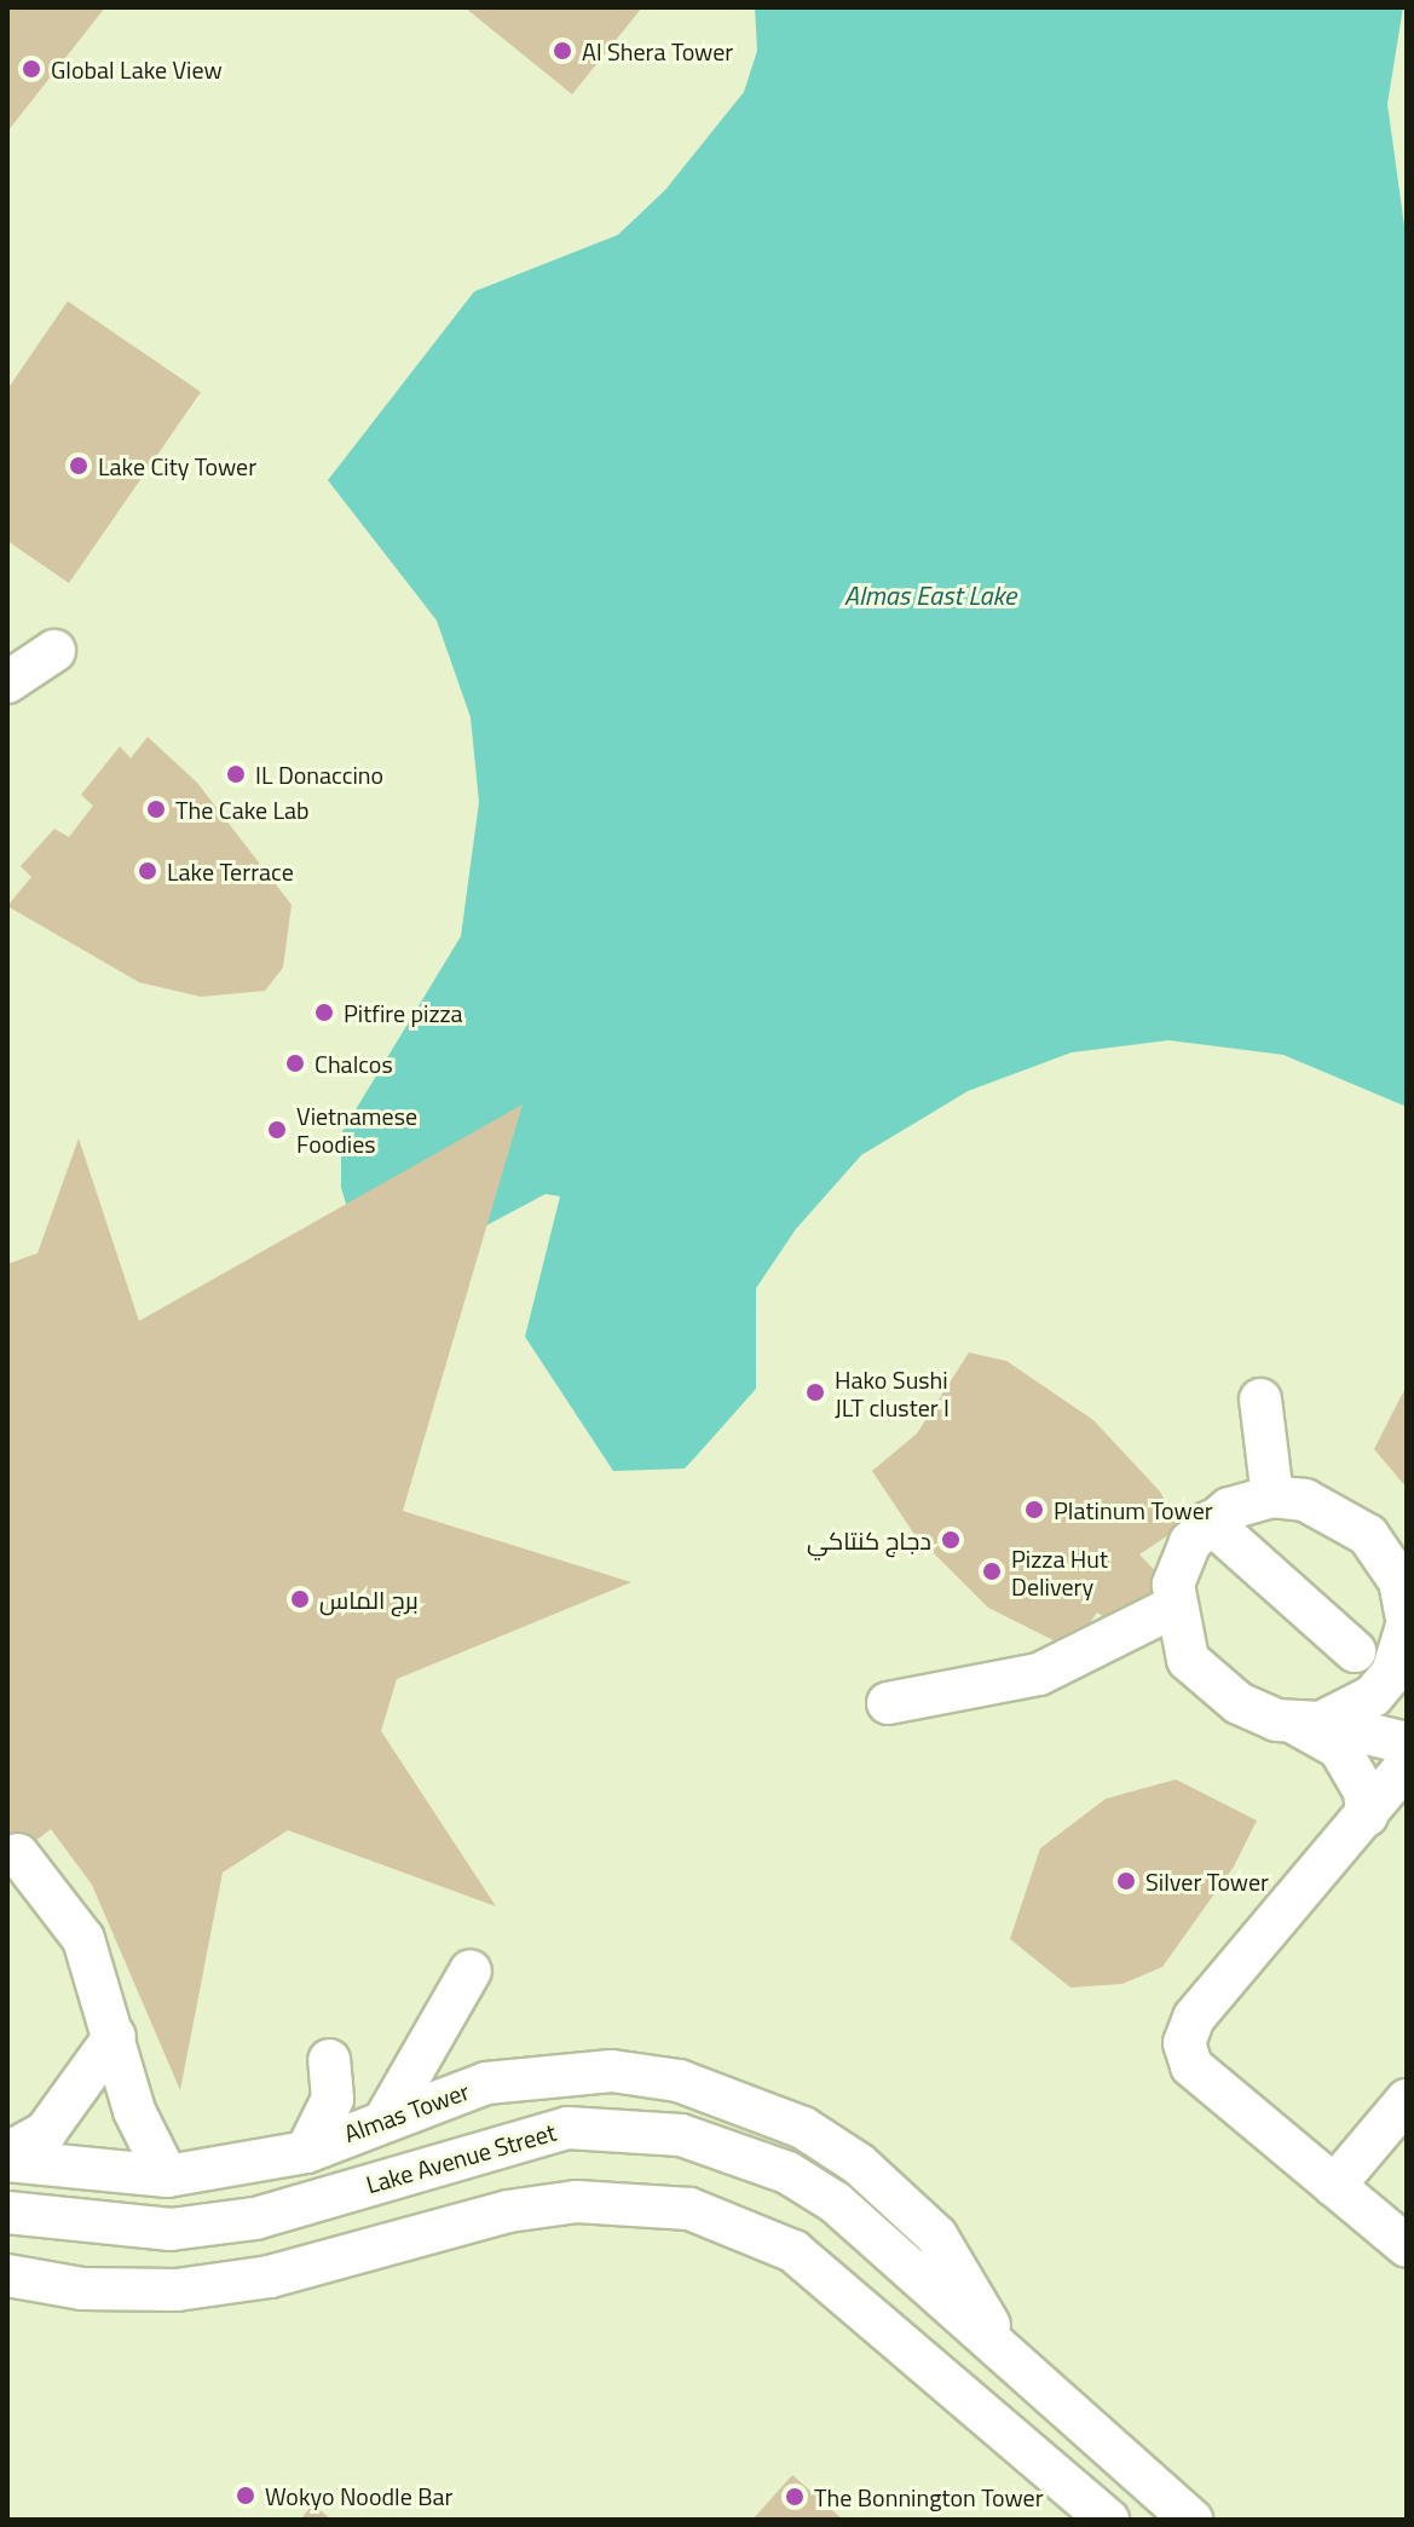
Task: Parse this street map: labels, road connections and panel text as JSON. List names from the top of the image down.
{
  "streets": {
    "street": ["Almas Tower", "Lake Avenue Street"]
  },
  "crossings": [
    ["Almas Tower", "Lake Avenue Street"]
  ],
  "water": ["Almas East Lake"],
  "places": [
    "Al Shera Tower",
    "Global Lake View",
    "Lake City Tower",
    "IL Donaccino",
    "The Cake Lab",
    "Lake Terrace",
    "Pitfire pizza",
    "Chalcos",
    "Vietnamese Foodies",
    "Hako Sushi JLT cluster I",
    "Platinum Tower",
    "دجاج كنتاكي",
    "Pizza Hut Delivery",
    "برج الماس",
    "Silver Tower",
    "Wokyo Noodle Bar",
    "The Bonnington Tower"
  ]
}
